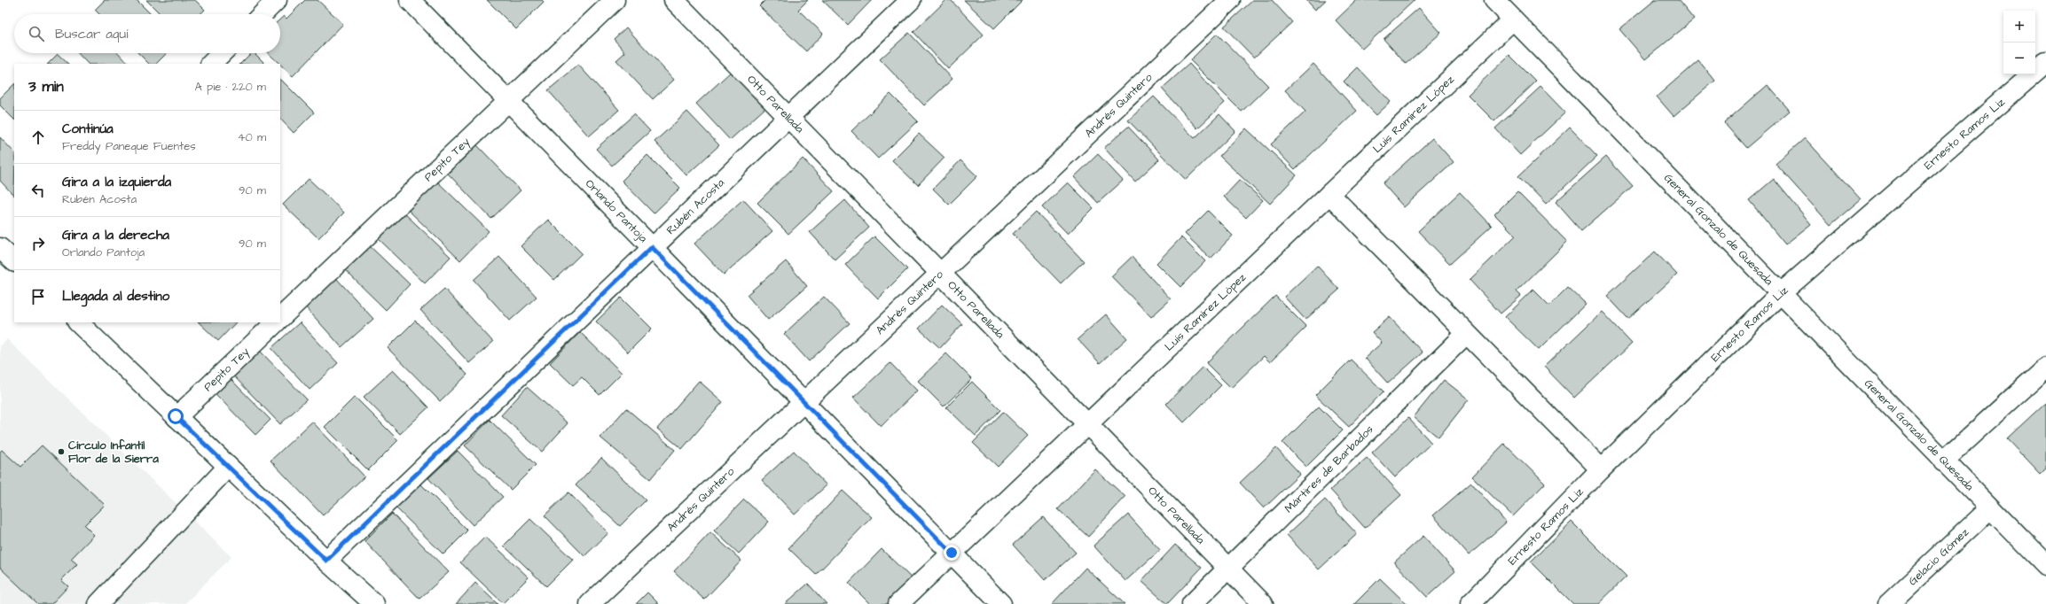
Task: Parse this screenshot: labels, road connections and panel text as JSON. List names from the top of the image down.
{
  "streets": {
    "street": [
      "Otto Parellada",
      "Andrés Quintero",
      "Luís Ramírez López",
      "Ernesto Ramos Liz",
      "Pepito Tey",
      "Rubén Acosta",
      "Orlando Pantoja",
      "General Gonzalo de Quesada",
      "Mártires de Barbados",
      "Gelacio Gómez"
    ]
  },
  "crossings": [
    ["Otto Parellada", "Andrés Quintero"],
    ["Otto Parellada", "Luís Ramírez López"],
    ["Otto Parellada", "Rubén Acosta"],
    ["Otto Parellada", "Mártires de Barbados"],
    ["Andrés Quintero", "Orlando Pantoja"],
    ["Luís Ramírez López", "Orlando Pantoja"],
    ["Luís Ramírez López", "General Gonzalo de Quesada"],
    ["Ernesto Ramos Liz", "General Gonzalo de Quesada"],
    ["Pepito Tey", "Orlando Pantoja"],
    ["Rubén Acosta", "Orlando Pantoja"],
    ["General Gonzalo de Quesada", "Gelacio Gómez"]
  ],
  "places": ["Círculo Infantil Flor de la Sierra"],
  "page": {
    "map_buttons": ["+", "−"],
    "search": "Buscar aquí",
    "heading": ["3 min", "A pie · 220 m"],
    "list": [
      ["Continúa", "Freddy Paneque Fuentes", "40 m"],
      ["Gira a la izquierda", "Rubén Acosta", "90 m"],
      ["Gira a la derecha", "Orlando Pantoja", "90 m"],
      "Llegada al destino"
    ]
  }
}
